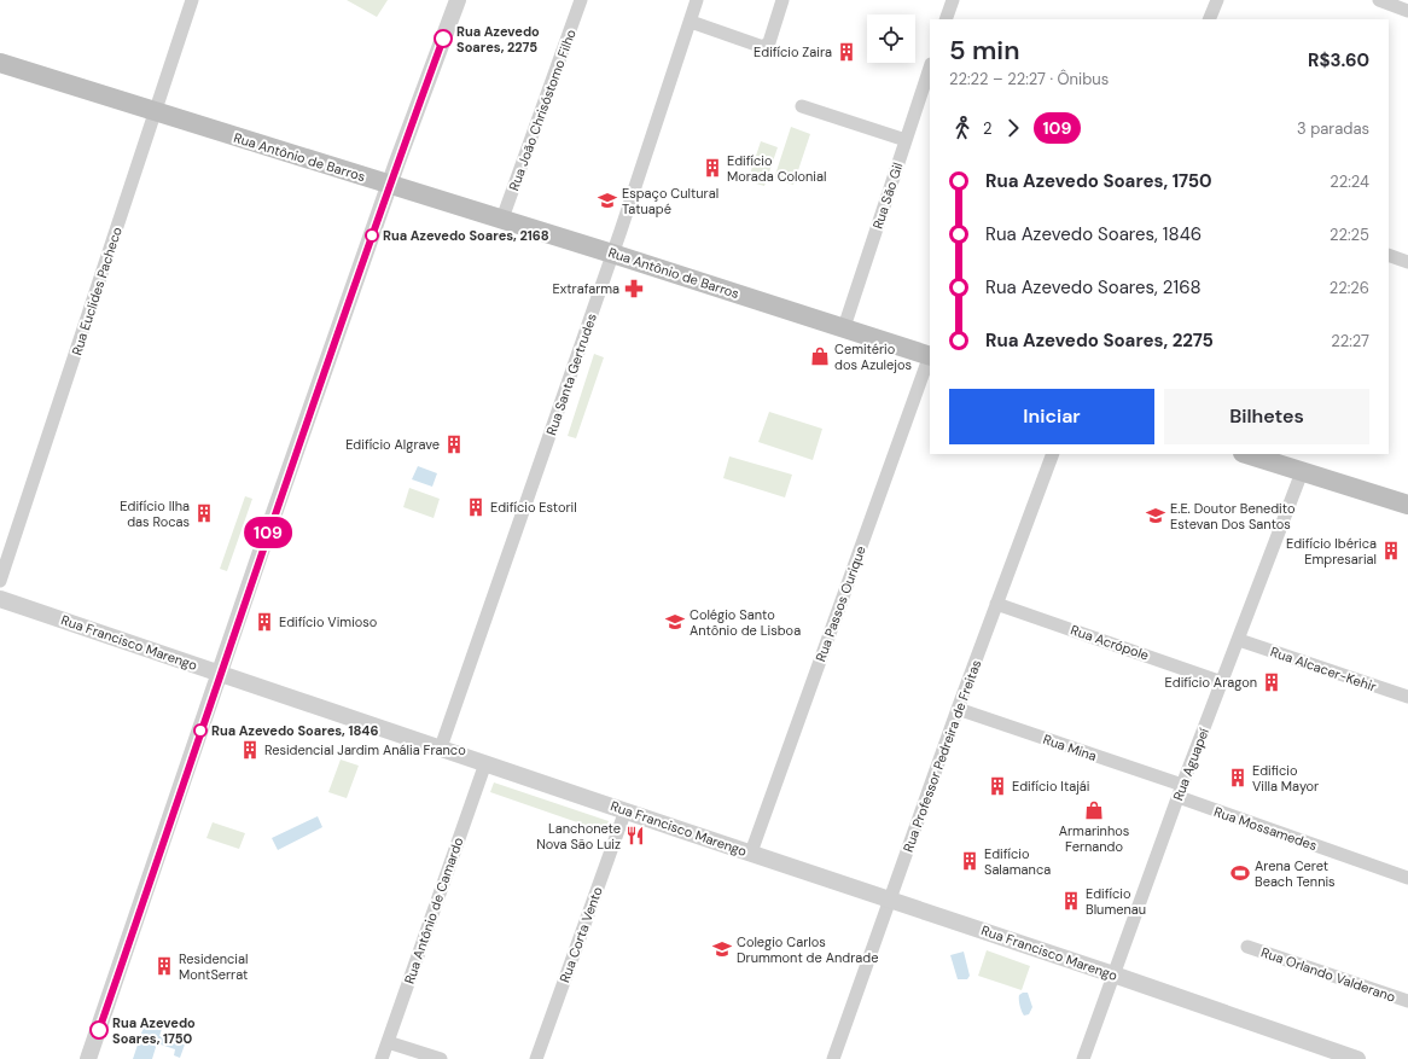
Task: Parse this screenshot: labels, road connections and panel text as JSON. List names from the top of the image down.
{
  "streets": {
    "main road": ["Rua Antônio de Barros"],
    "street": [
      "Rua João Chrisóstomo Filho",
      "Rua São Gil",
      "Rua Euclides Pacheco",
      "Rua Santa Gertrudes",
      "Rua Passos Ourique",
      "Rua Francisco Marengo",
      "Rua Acrópole",
      "Rua Alcacer-Kehir",
      "Rua Mina",
      "Rua Professor Pedreira de Freitas",
      "Rua Aguapeí",
      "Rua Mossamedes",
      "Rua Antônio de Camardo",
      "Rua Corta Vento",
      "Rua Orlando Valderano"
    ]
  },
  "crossings": [
    ["Rua João Chrisóstomo Filho", "Rua Antônio de Barros"],
    ["Rua Antônio de Barros", "Rua São Gil"],
    ["Rua Antônio de Barros", "Rua Euclides Pacheco"],
    ["Rua Antônio de Barros", "Rua Santa Gertrudes"],
    ["Rua Santa Gertrudes", "Rua Francisco Marengo"],
    ["Rua Passos Ourique", "Rua Francisco Marengo"],
    ["Rua Francisco Marengo", "Rua Professor Pedreira de Freitas"],
    ["Rua Francisco Marengo", "Rua Aguapeí"],
    ["Rua Francisco Marengo", "Rua Antônio de Camardo"],
    ["Rua Francisco Marengo", "Rua Corta Vento"],
    ["Rua Acrópole", "Rua Professor Pedreira de Freitas"],
    ["Rua Acrópole", "Rua Aguapeí"],
    ["Rua Alcacer-Kehir", "Rua Aguapeí"],
    ["Rua Mina", "Rua Professor Pedreira de Freitas"],
    ["Rua Mina", "Rua Aguapeí"],
    ["Rua Mina", "Rua Mossamedes"],
    ["Rua Aguapeí", "Rua Mossamedes"]
  ],
  "places": {
    "other": [
      "Rua Azevedo Soares, 2275",
      "Rua Azevedo Soares, 2168",
      "Rua Azevedo Soares, 1846",
      "Rua Azevedo Soares, 1750"
    ],
    "building": [
      "Edifício Zaira",
      "Edifício Morada Colonial",
      "Edifício Algrave",
      "Edifício Estoril",
      "Edifício Ilha das Rocas",
      "Edifício Ibérica Empresarial",
      "Edifício Vimioso",
      "Edifício Aragon",
      "Residencial Jardim Anália Franco",
      "Edificio Villa Mayor",
      "Edifício Itajái",
      "Edifício Salamanca",
      "Edifício Blumenau",
      "Residencial MontSerrat"
    ],
    "school or university": [
      "Espaço Cultural Tatuapé",
      "E.E. Doutor Benedito Estevan Dos Santos",
      "Colégio Santo Antônio de Lisboa",
      "Colegio Carlos Drummont de Andrade"
    ],
    "pharmacy": ["Extrafarma"],
    "shop": ["Cemitério dos Azulejos", "Armarinhos Fernando"],
    "restaurant": ["Lanchonete Nova São Luiz"],
    "sports": ["Arena Ceret Beach Tennis"]
  },
  "lines": ["bus line 109"],
  "page": {
    "on_map": "109",
    "heading": ["5 min", "22:22 – 22:27 · Ônibus", "R$3.60"],
    "legs": ["2", "109", "3 paradas"],
    "list": [
      {
        "name": "Rua Azevedo Soares, 1750",
        "value": "22:24"
      },
      {
        "name": "Rua Azevedo Soares, 1846",
        "value": "22:25"
      },
      {
        "name": "Rua Azevedo Soares, 2168",
        "value": "22:26"
      },
      {
        "name": "Rua Azevedo Soares, 2275",
        "value": "22:27"
      }
    ],
    "buttons": ["Iniciar", "Bilhetes"]
  }
}
